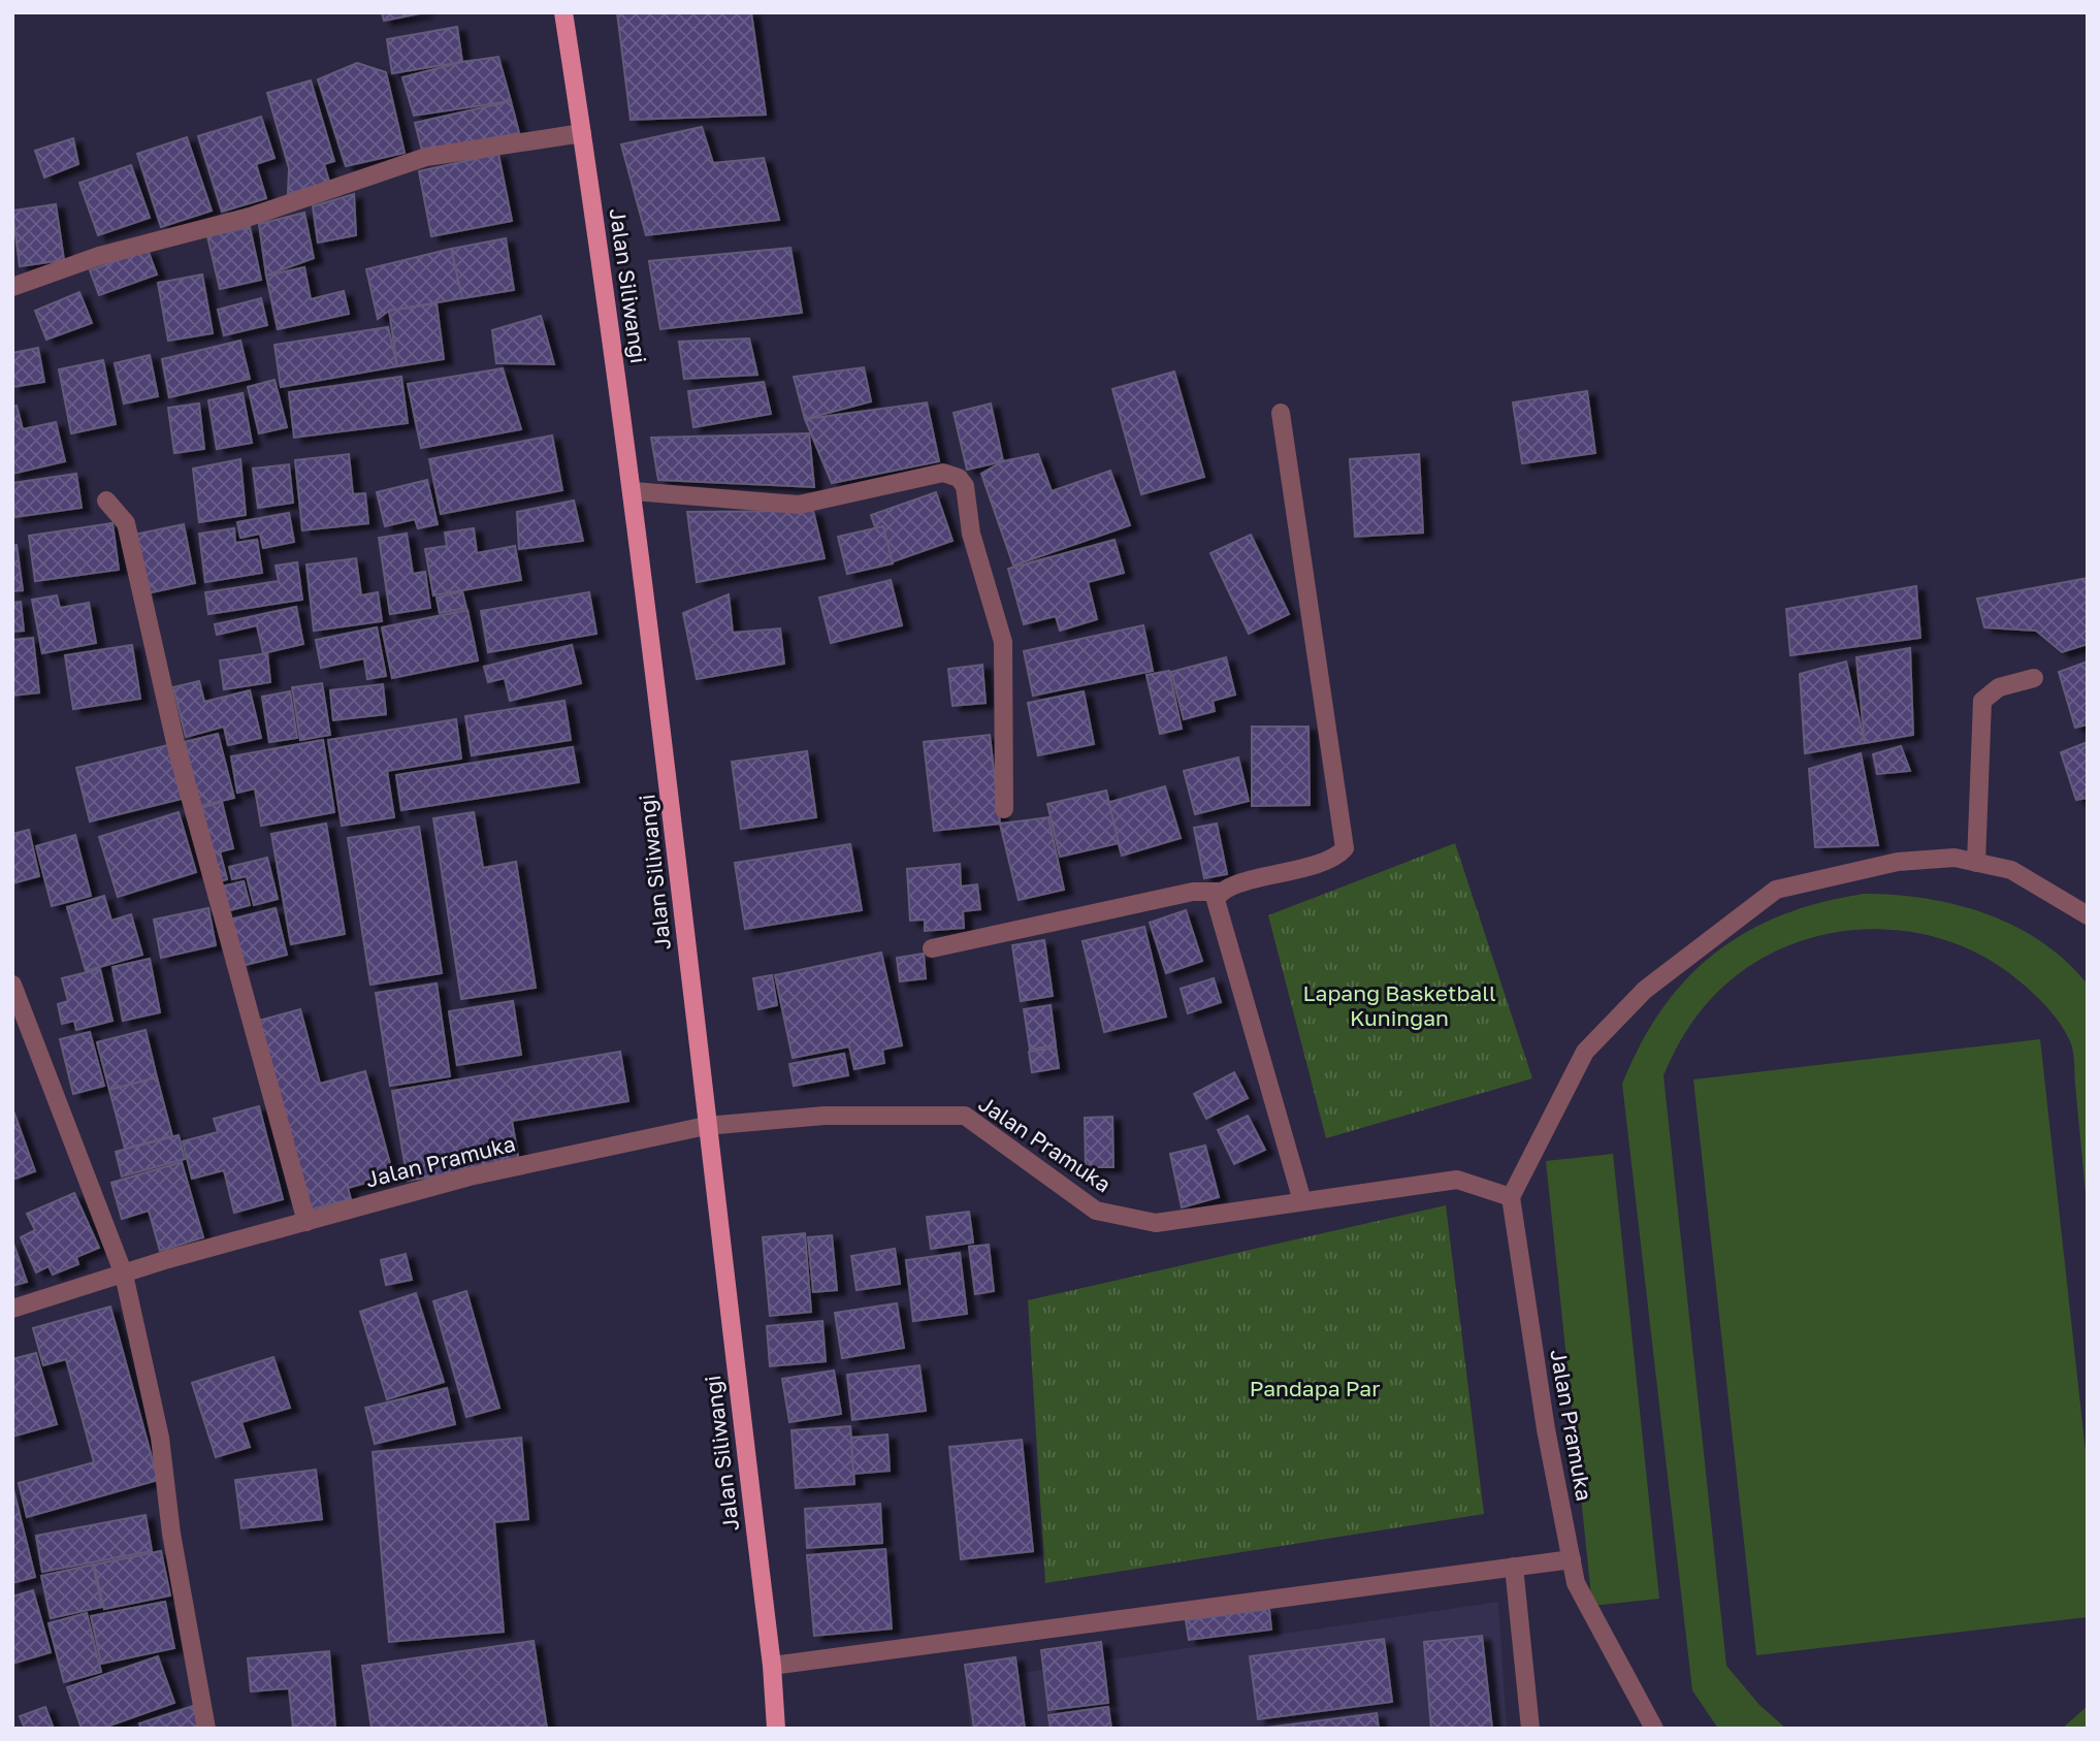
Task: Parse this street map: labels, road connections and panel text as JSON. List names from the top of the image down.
{
  "streets": {
    "main road": ["Jalan Siliwangi"],
    "street": ["Jalan Pramuka"]
  },
  "crossings": [
    ["Jalan Siliwangi", "Jalan Pramuka"]
  ],
  "parks": ["Lapang Basketball Kuningan", "Pandapa Par"]
}
